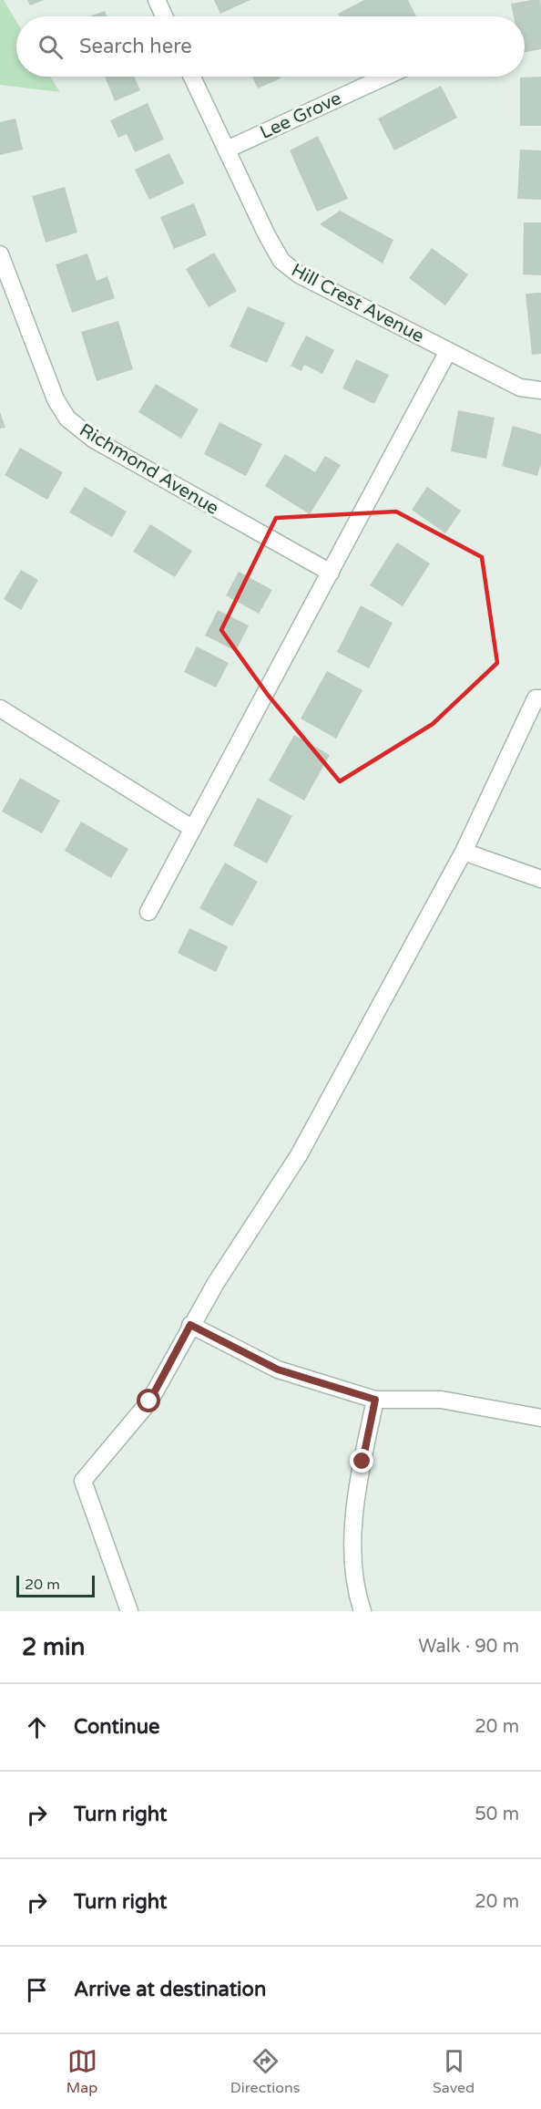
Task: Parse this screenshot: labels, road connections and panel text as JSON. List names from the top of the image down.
{
  "streets": {
    "street": ["Lee Grove", "Hill Crest Avenue", "Richmond Avenue"]
  },
  "crossings": [
    ["Lee Grove", "Hill Crest Avenue"]
  ],
  "scale_bar": "20 m",
  "page": {
    "search": "Search here",
    "scale": "20 m",
    "heading": ["2 min", "Walk · 90 m"],
    "list": [
      ["Continue", "20 m"],
      ["Turn right", "50 m"],
      ["Turn right", "20 m"],
      "Arrive at destination"
    ],
    "nav": ["Map", "Directions", "Saved"]
  }
}
